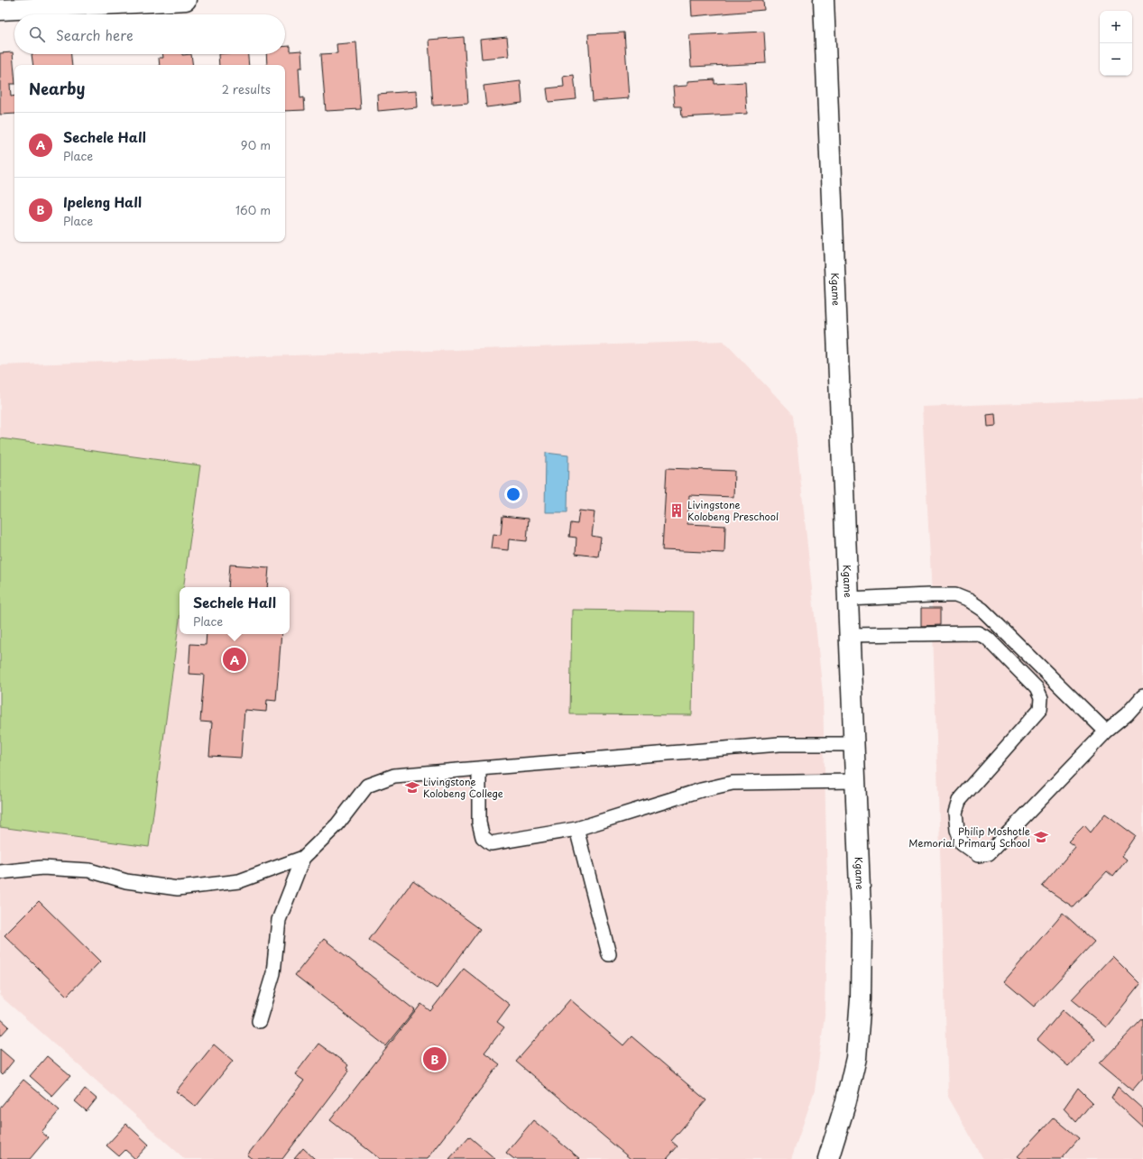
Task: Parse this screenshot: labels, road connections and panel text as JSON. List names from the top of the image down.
{
  "streets": {
    "street": ["Kgame"]
  },
  "places": {
    "building": ["Livingstone Kolobeng Preschool"],
    "school or university": ["Livingstone Kolobeng College", "Philip Moshotle Memorial Primary School"]
  },
  "page": {
    "map_buttons": ["+", "−"],
    "search": "Search here",
    "heading": ["Nearby", "2 results"],
    "list": [
      {
        "mark": "A",
        "name": "Sechele Hall",
        "note": "Place",
        "value": "90 m"
      },
      {
        "mark": "B",
        "name": "Ipeleng Hall",
        "note": "Place",
        "value": "160 m"
      }
    ],
    "popup": ["Sechele Hall", "Place"],
    "pins": ["A", "B"]
  }
}
